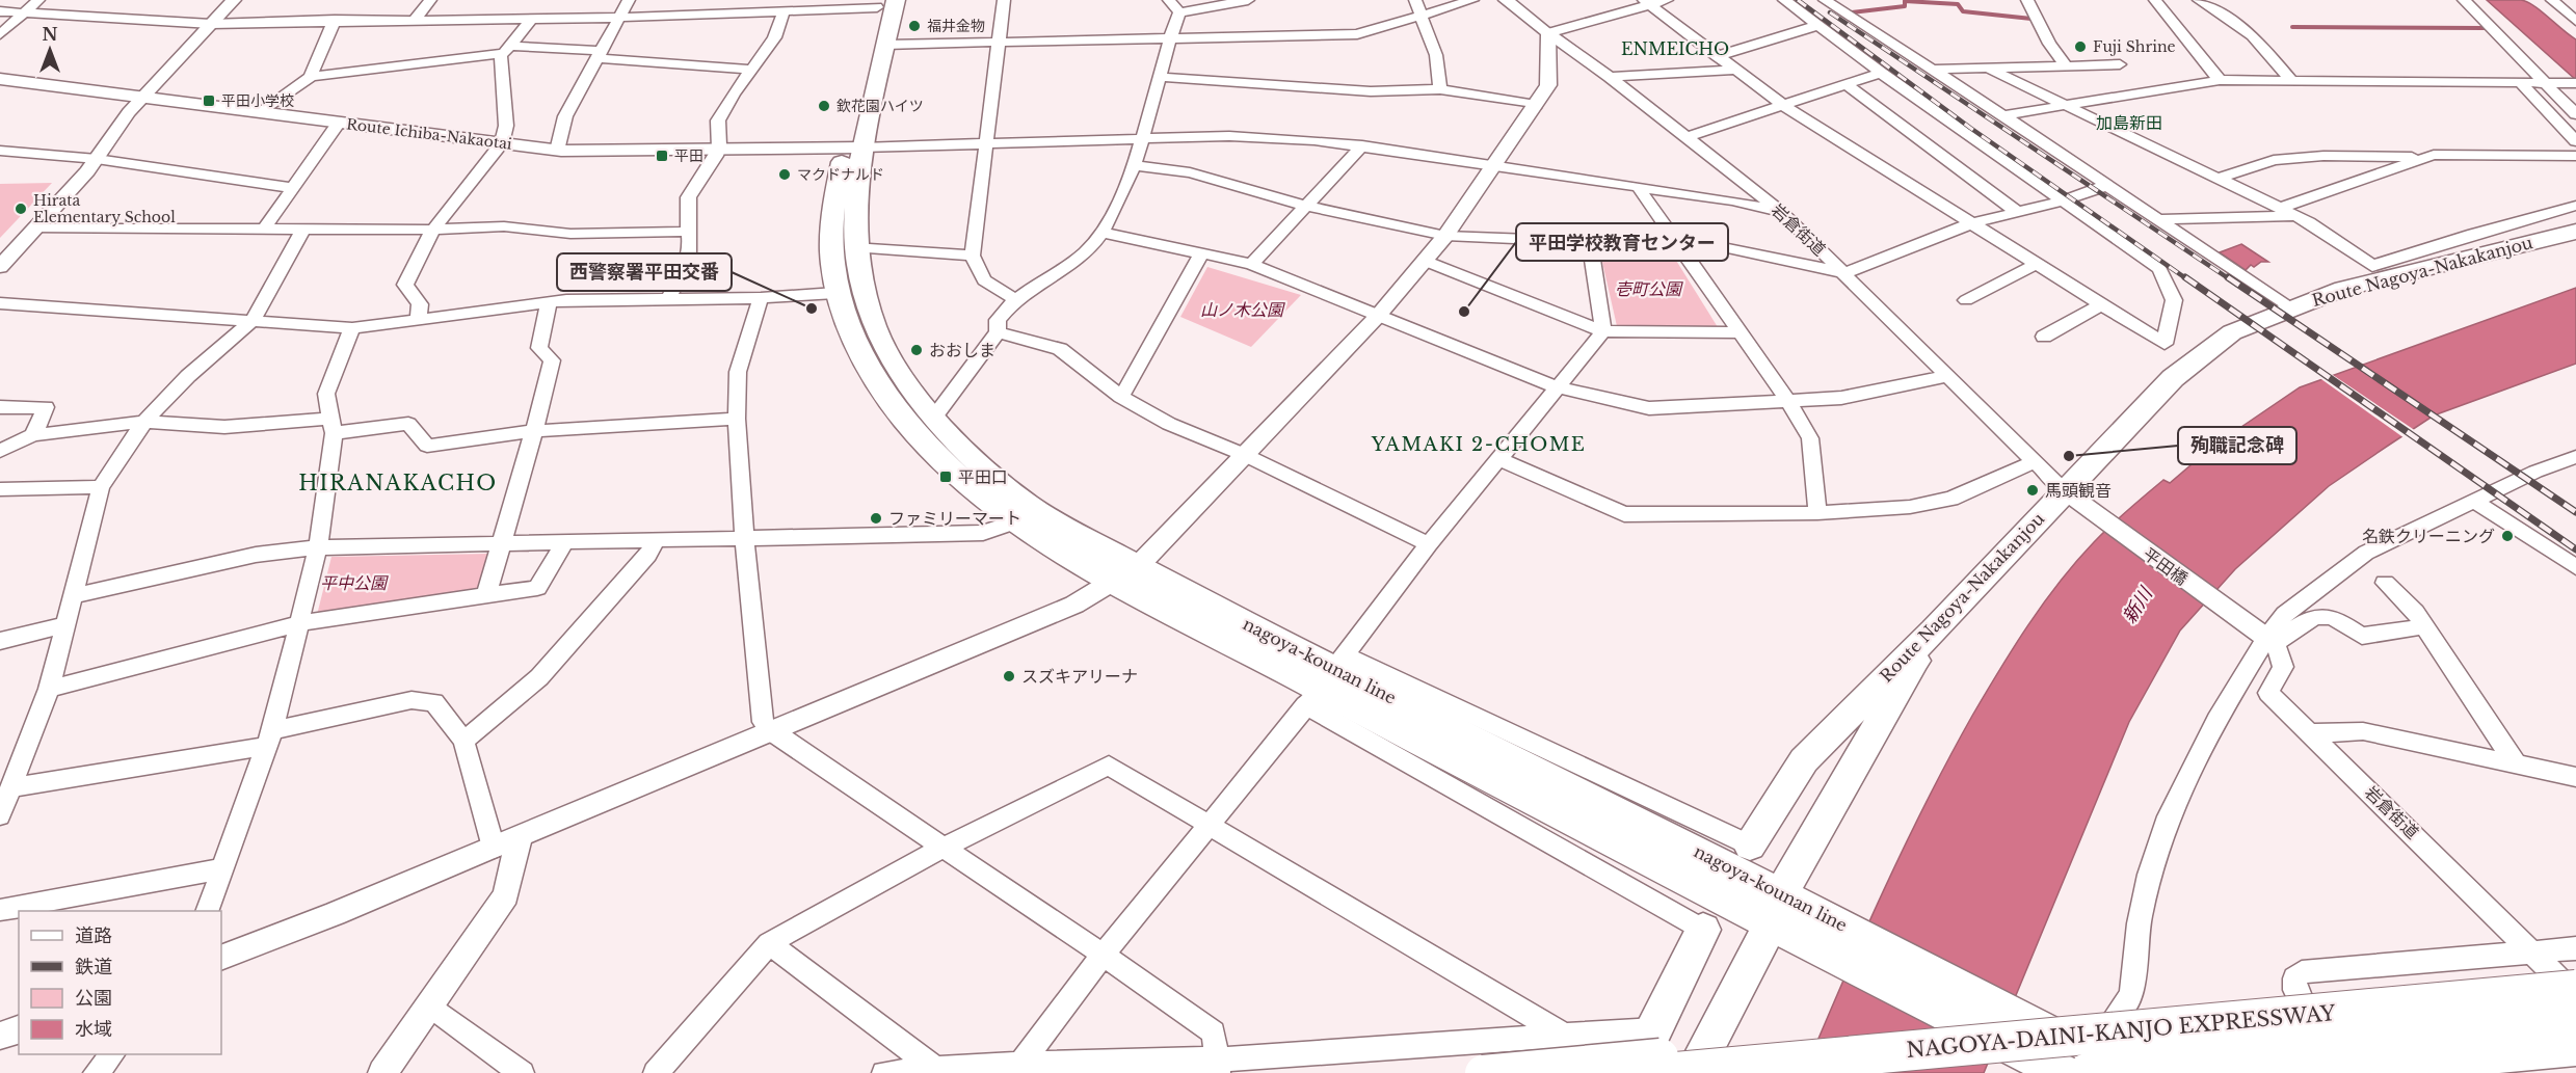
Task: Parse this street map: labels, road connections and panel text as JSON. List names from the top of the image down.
{
  "streets": {
    "highway": ["NAGOYA-DAINI-KANJO EXPRESSWAY"],
    "main road": ["Route Ichiba-Nakaotai", "Route Nagoya-Nakakanjou", "nagoya-kounan line"],
    "street": ["岩倉街道", "平田橋"]
  },
  "crossings": [
    ["Route Ichiba-Nakaotai", "nagoya-kounan line"],
    ["岩倉街道", "Route Nagoya-Nakakanjou"],
    ["岩倉街道", "平田橋"],
    ["Route Nagoya-Nakakanjou", "平田橋"]
  ],
  "districts": [
    "ENMEICHO",
    "加島新田",
    "YAMAKI 2-CHOME",
    "HIRANAKACHO"
  ],
  "water": ["新川"],
  "parks": ["壱町公園", "山ノ木公園", "平中公園"],
  "places": {
    "other": [
      "福井金物",
      "Fuji Shrine",
      "欽花園ハイツ",
      "マクドナルド",
      "Hirata Elementary School",
      "西警察署平田交番",
      "平田学校教育センター",
      "おおしま",
      "殉職記念碑",
      "馬頭観音",
      "ファミリーマート",
      "名鉄クリーニング",
      "スズキアリーナ"
    ],
    "transit": ["平田小学校", "平田", "平田口"]
  },
  "legend": [
    "道路",
    "鉄道",
    "公園",
    "水域"
  ],
  "north": "top"
}
